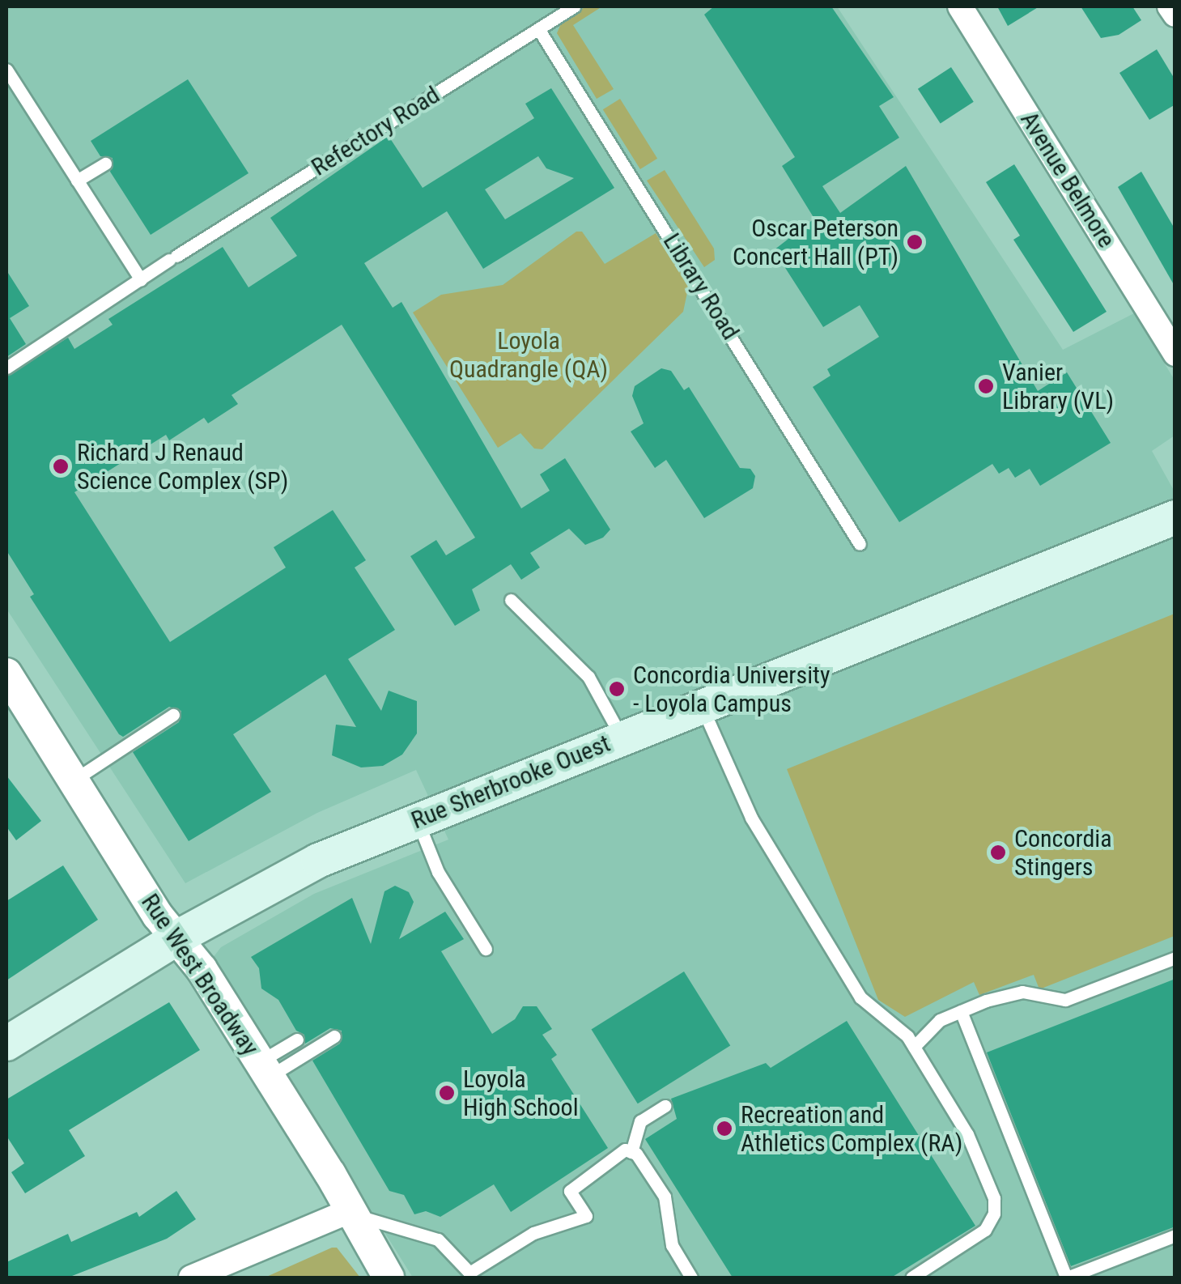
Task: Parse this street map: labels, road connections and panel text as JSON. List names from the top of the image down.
{
  "streets": {
    "main road": ["Rue Sherbrooke Ouest"],
    "street": ["Avenue Belmore", "Rue West Broadway"],
    "lane": ["Refectory Road", "Library Road"]
  },
  "crossings": [
    ["Refectory Road", "Library Road"],
    ["Rue Sherbrooke Ouest", "Rue West Broadway"]
  ],
  "parks": ["Loyola Quadrangle (QA)"],
  "places": [
    "Oscar Peterson Concert Hall (PT)",
    "Vanier Library (VL)",
    "Richard J Renaud Science Complex (SP)",
    "Concordia University - Loyola Campus",
    "Concordia Stingers",
    "Loyola High School",
    "Recreation and Athletics Complex (RA)"
  ]
}
